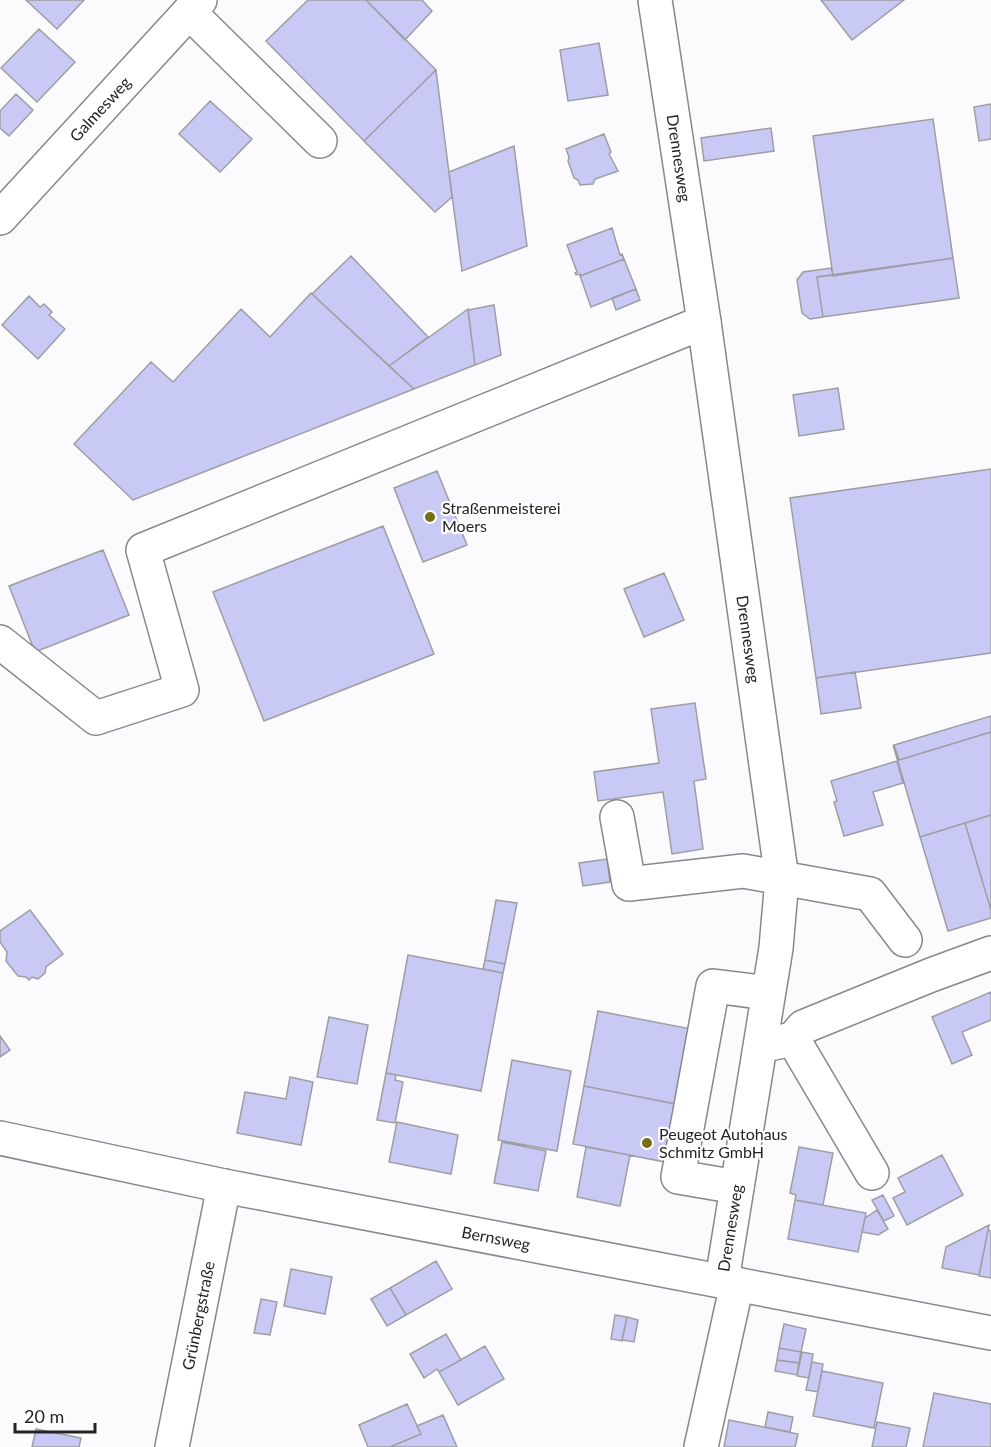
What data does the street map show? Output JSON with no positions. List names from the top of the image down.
{
  "streets": {
    "street": [
      "Galmesweg",
      "Drennesweg",
      "Bernsweg",
      "Grünbergstraße"
    ]
  },
  "crossings": [
    ["Drennesweg", "Bernsweg"],
    ["Bernsweg", "Grünbergstraße"]
  ],
  "places": ["Straßenmeisterei Moers", "Peugeot Autohaus Schmitz GmbH"],
  "scale_bar": "20 m"
}
